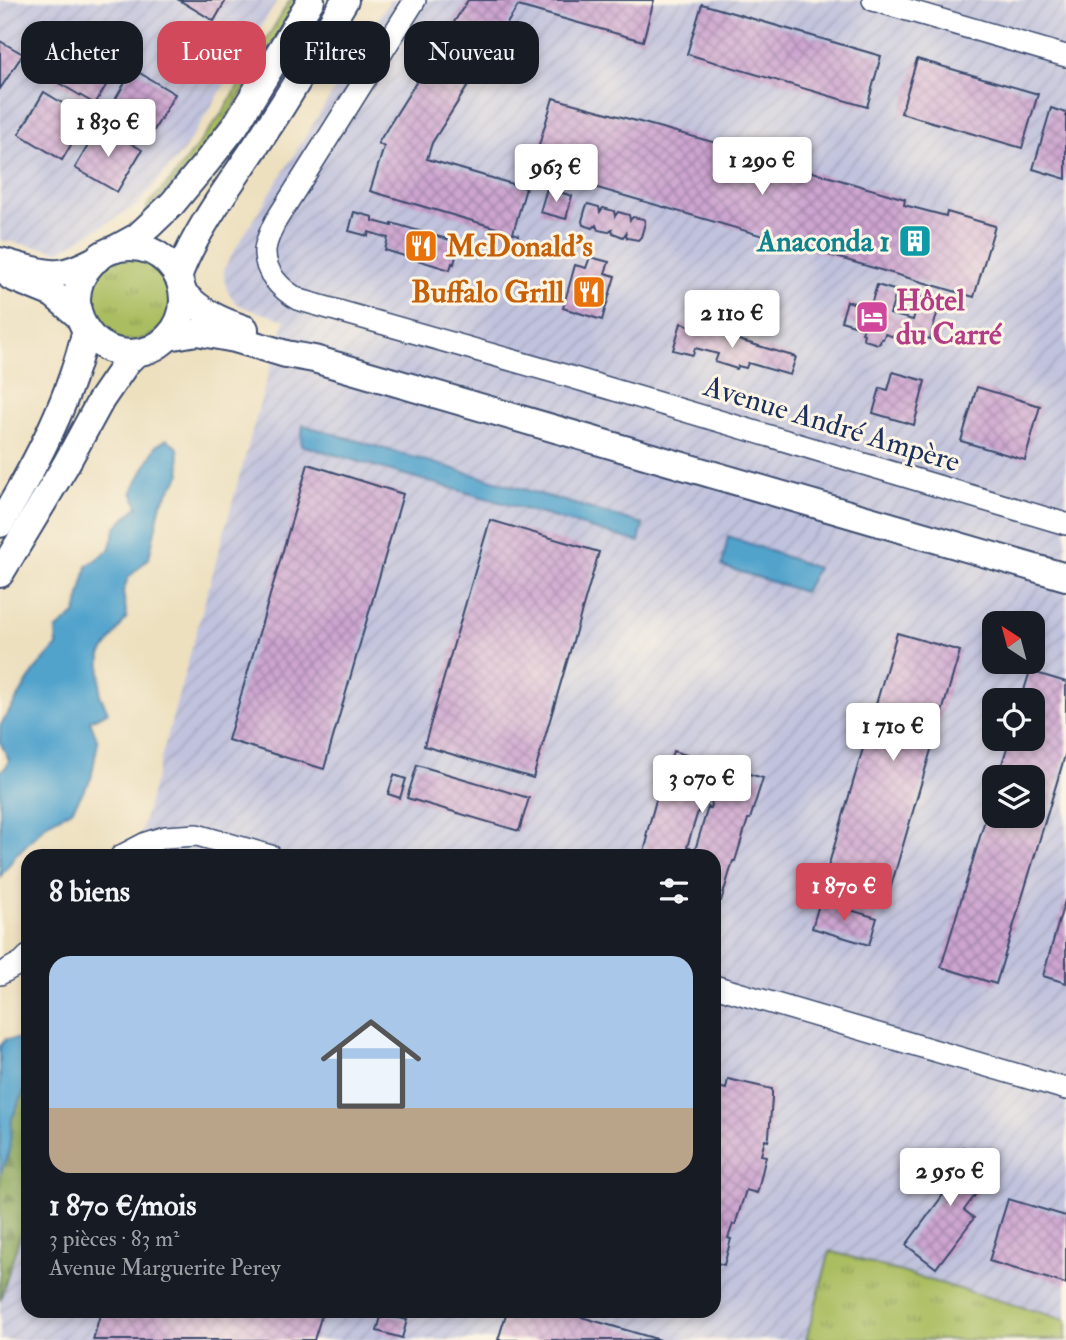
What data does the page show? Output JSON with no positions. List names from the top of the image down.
{
  "streets": {
    "street": ["Avenue André Ampère"]
  },
  "places": {
    "building": ["Anaconda 1"],
    "restaurant": ["McDonald's", "Buffalo Grill"],
    "hotel": ["Hôtel du Carré"]
  },
  "north": "top left",
  "page": {
    "chip": [
      "Acheter",
      "Louer",
      "Filtres",
      "Nouveau"
    ],
    "price": [
      "1 830 €",
      "1 290 €",
      "963 €",
      "2 110 €",
      "1 710 €",
      "3 070 €",
      "1 870 €",
      "2 950 €"
    ],
    "heading": "8 biens",
    "list": [
      {
        "name": "1 870 €/mois",
        "note": "3 pièces · 83 m² · Avenue Marguerite Perey"
      }
    ]
  }
}
